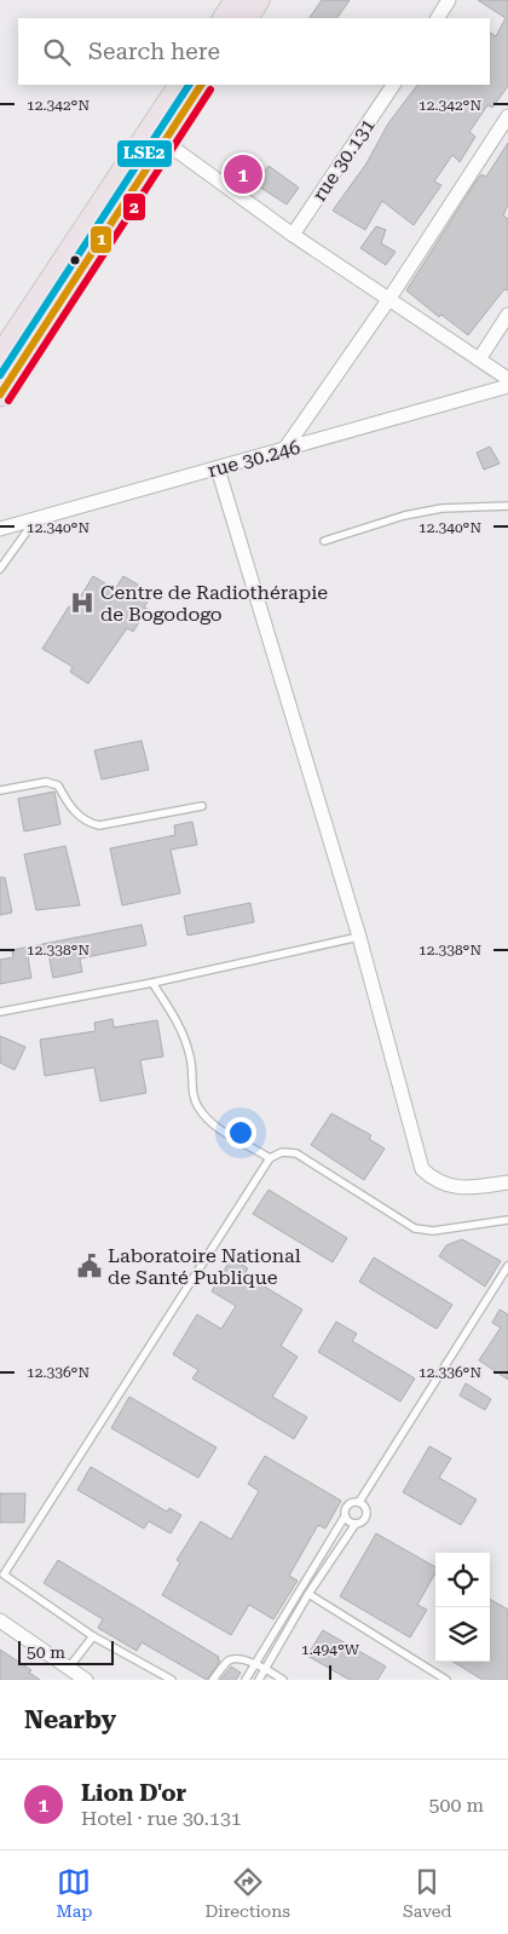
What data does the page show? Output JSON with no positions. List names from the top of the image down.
{
  "streets": {
    "street": ["rue 30.131", "rue 30.246"]
  },
  "places": {
    "hospital": ["Centre de Radiothérapie de Bogodogo"],
    "public building": ["Laboratoire National de Santé Publique"]
  },
  "lines": ["transit line 1", "transit line LSE2", "transit line 2"],
  "scale_bar": "50 m",
  "page": {
    "search": "Search here",
    "pins": "1",
    "scale": "50 m",
    "heading": "Nearby",
    "list": [
      {
        "mark": "1",
        "name": "Lion D'or",
        "note": "Hotel · rue 30.131",
        "value": "500 m"
      }
    ],
    "nav": ["Map", "Directions", "Saved"]
  },
  "coordinates": [
    "12.342°N",
    "12.340°N",
    "12.338°N",
    "12.336°N",
    "1.494°W"
  ]
}
